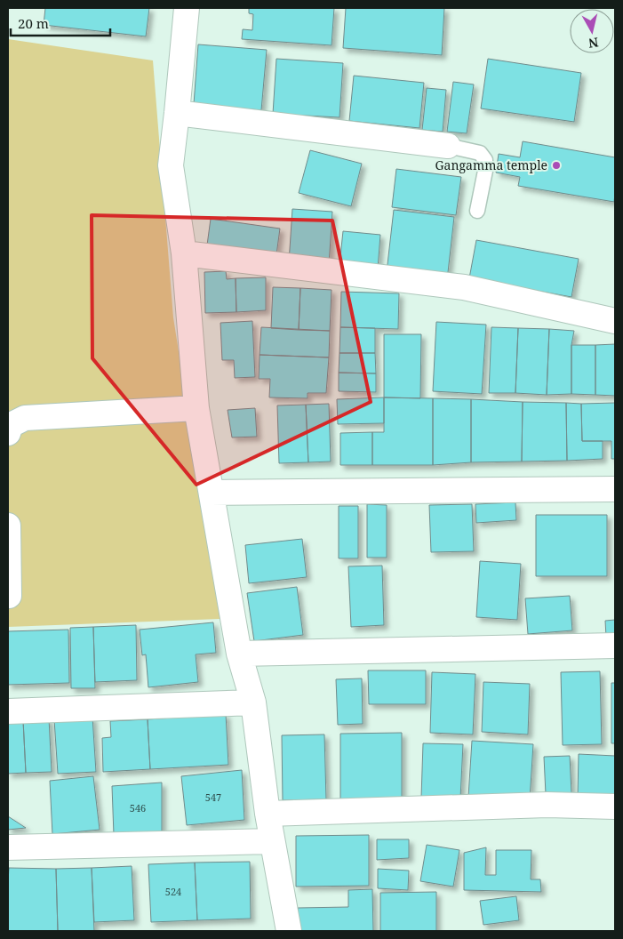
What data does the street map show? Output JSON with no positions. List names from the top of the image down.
{
  "places": ["Gangamma temple"],
  "house_numbers": ["547", "546", "524"],
  "scale_bar": "20 m",
  "north": "bottom"
}
